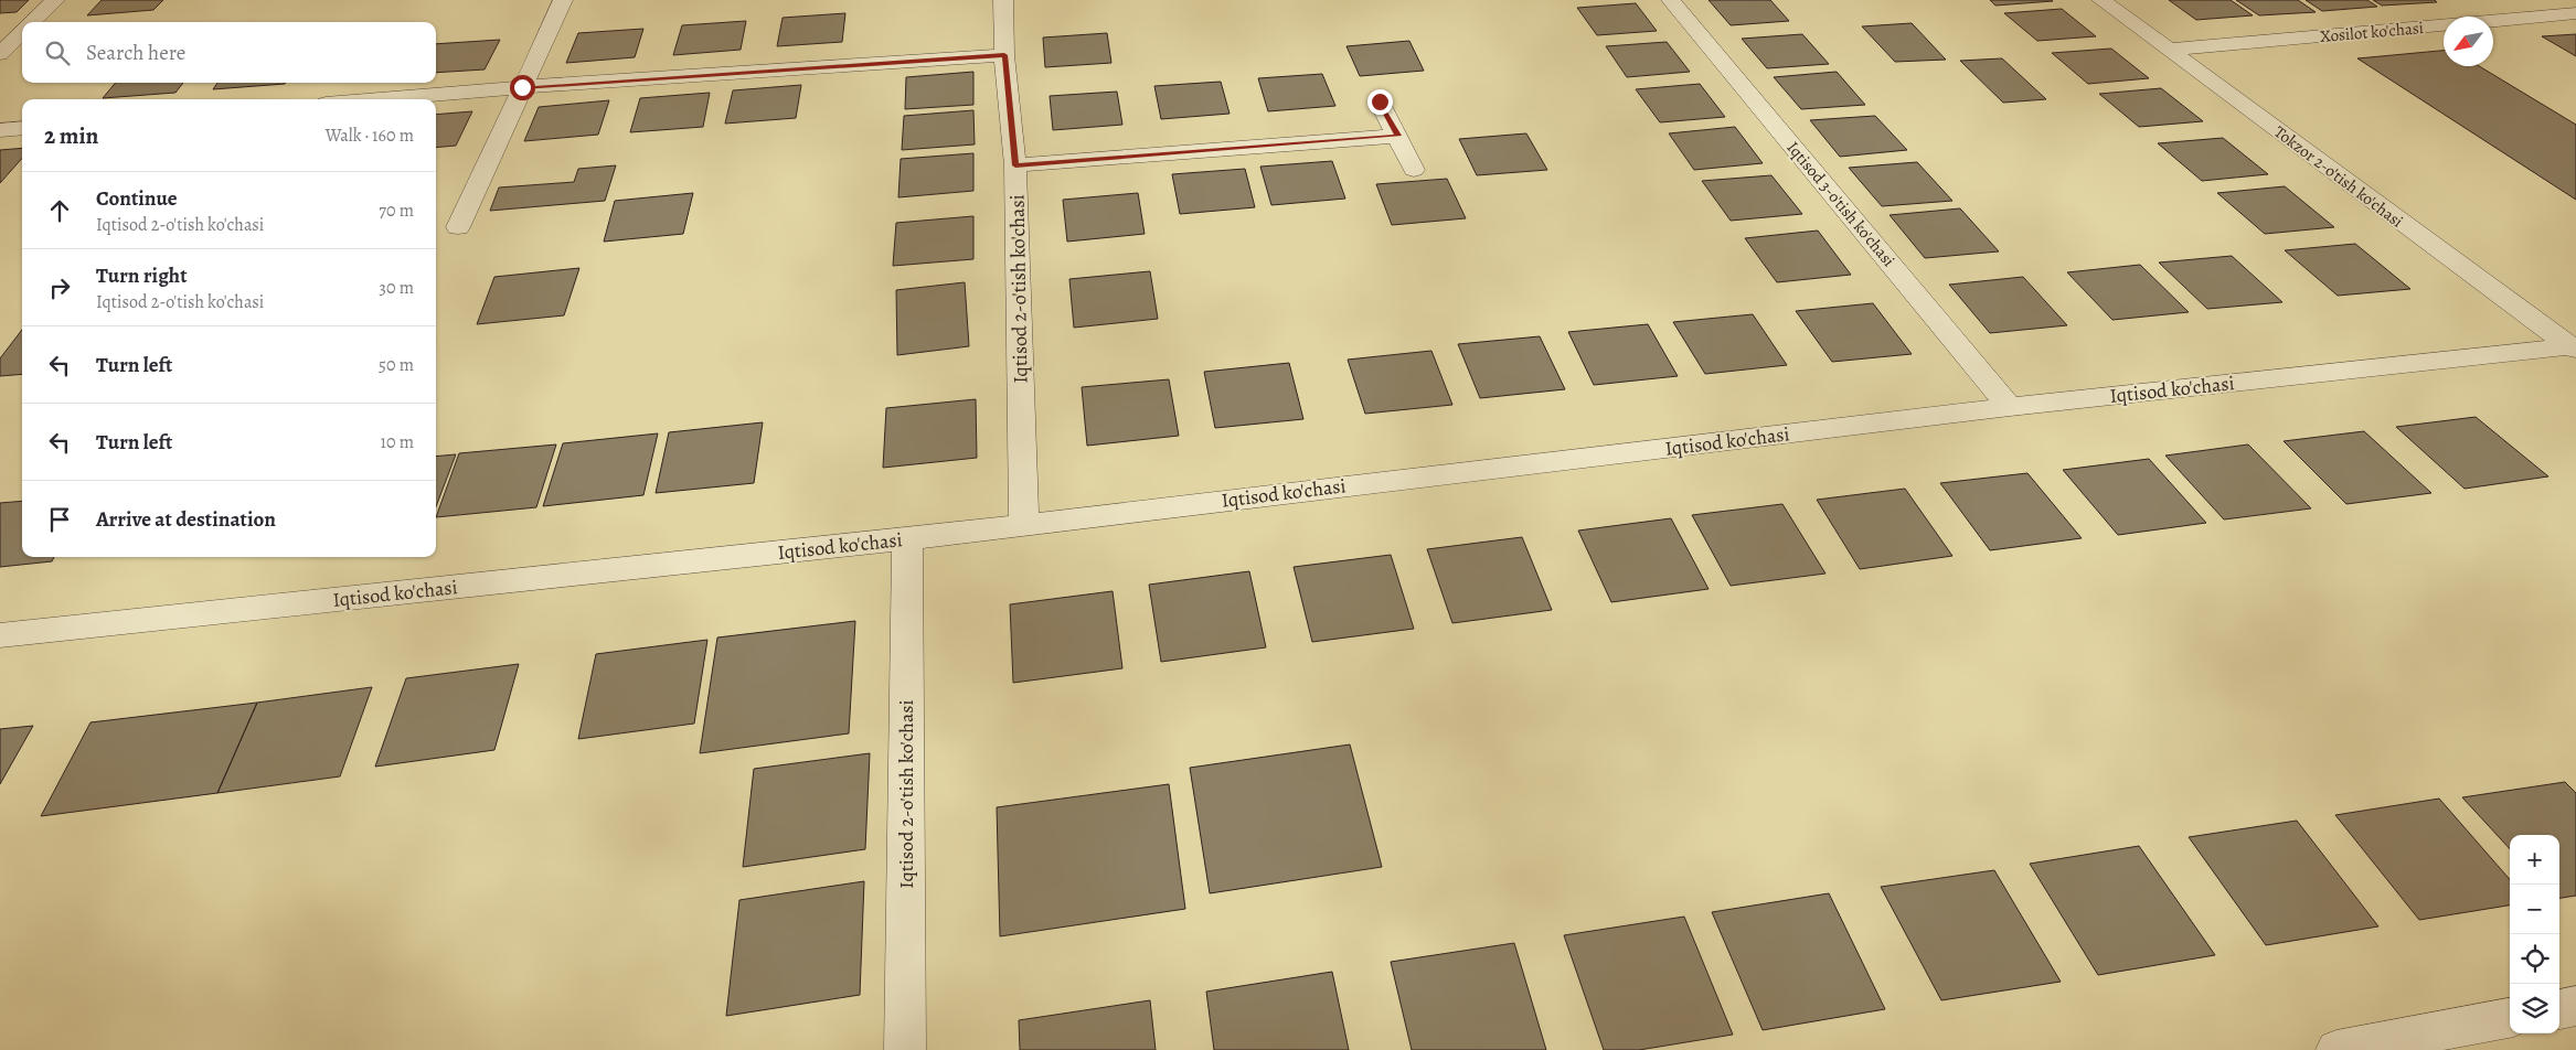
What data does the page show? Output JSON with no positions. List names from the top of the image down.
{
  "streets": {
    "street": [
      "Xosilot ko'chasi",
      "Tokzor 2-o'tish ko'chasi",
      "Iqtisod 3-o'tish ko'chasi",
      "Iqtisod 2-o'tish ko'chasi",
      "Iqtisod ko'chasi"
    ]
  },
  "crossings": [
    ["Xosilot ko'chasi", "Tokzor 2-o'tish ko'chasi"],
    ["Tokzor 2-o'tish ko'chasi", "Iqtisod ko'chasi"],
    ["Iqtisod 3-o'tish ko'chasi", "Iqtisod ko'chasi"],
    ["Iqtisod 2-o'tish ko'chasi", "Iqtisod ko'chasi"]
  ],
  "north": "bottom left",
  "page": {
    "search": "Search here",
    "heading": ["2 min", "Walk · 160 m"],
    "list": [
      ["Continue", "Iqtisod 2-o'tish ko'chasi", "70 m"],
      ["Turn right", "Iqtisod 2-o'tish ko'chasi", "30 m"],
      ["Turn left", "50 m"],
      ["Turn left", "10 m"],
      "Arrive at destination"
    ],
    "map_buttons": ["+", "−"]
  }
}
